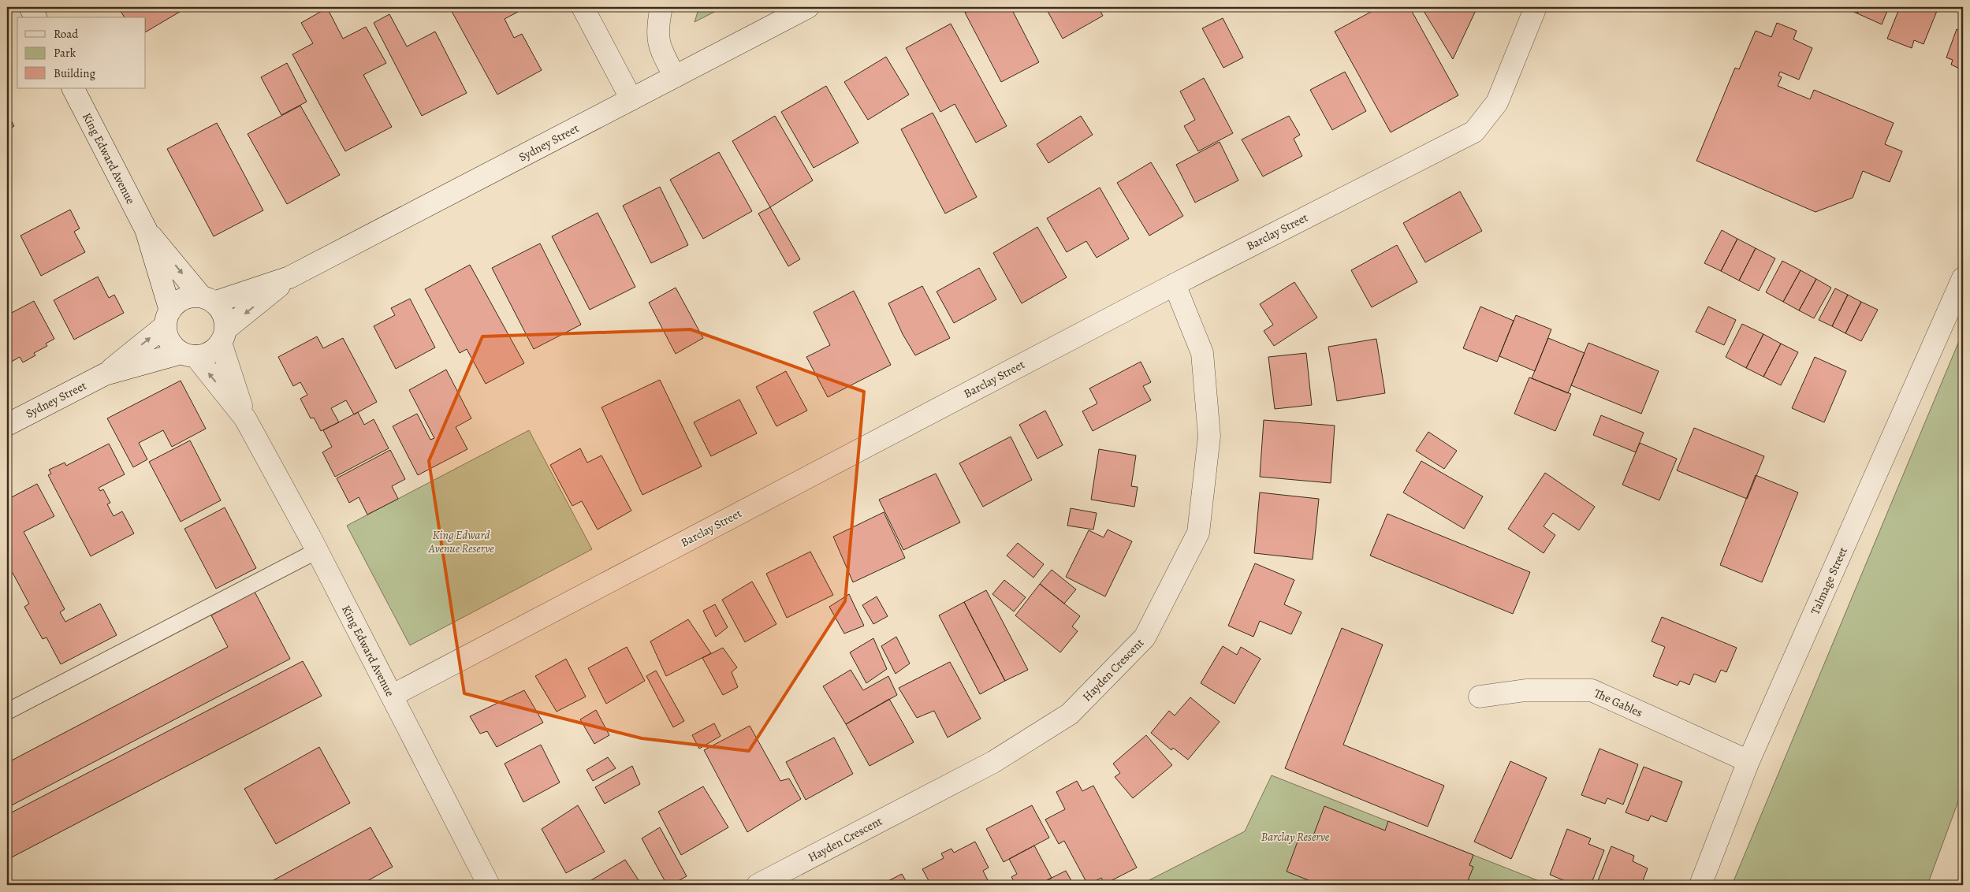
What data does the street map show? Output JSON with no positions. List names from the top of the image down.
{
  "streets": {
    "street": [
      "Sydney Street",
      "King Edward Avenue",
      "Barclay Street",
      "Talmage Street",
      "Hayden Crescent",
      "The Gables"
    ]
  },
  "crossings": [
    ["Sydney Street", "King Edward Avenue"],
    ["King Edward Avenue", "Barclay Street"],
    ["Barclay Street", "Hayden Crescent"],
    ["Talmage Street", "The Gables"]
  ],
  "parks": ["King Edward Avenue Reserve", "Barclay Reserve"],
  "legend": ["Road", "Park", "Building"]
}
